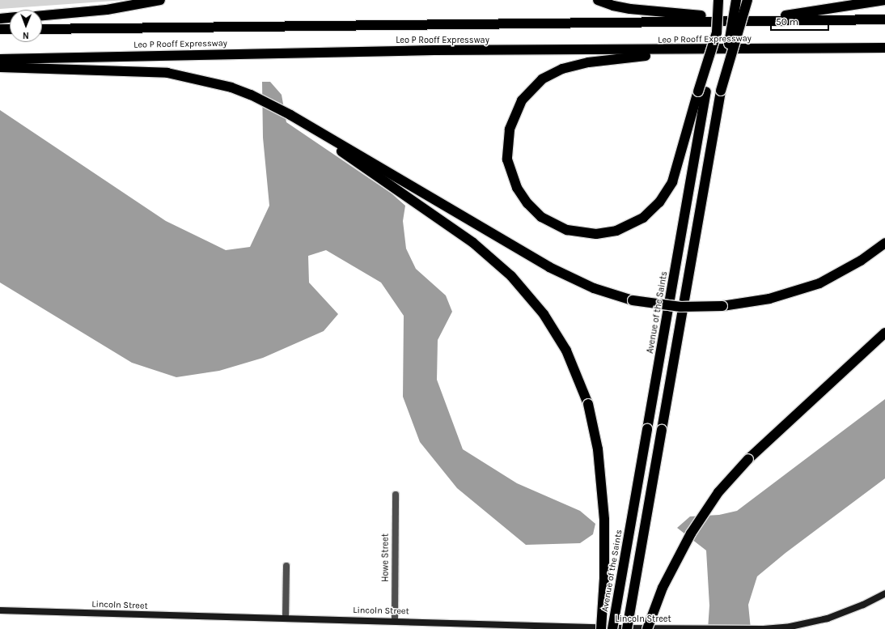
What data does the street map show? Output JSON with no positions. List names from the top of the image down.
{
  "streets": {
    "highway": ["Leo P Rooff Expressway", "Avenue of the Saints"],
    "main road": ["Lincoln Street"],
    "street": ["Howe Street"]
  },
  "crossings": [
    ["Howe Street", "Lincoln Street"]
  ],
  "scale_bar": "50 m",
  "north": "bottom"
}
